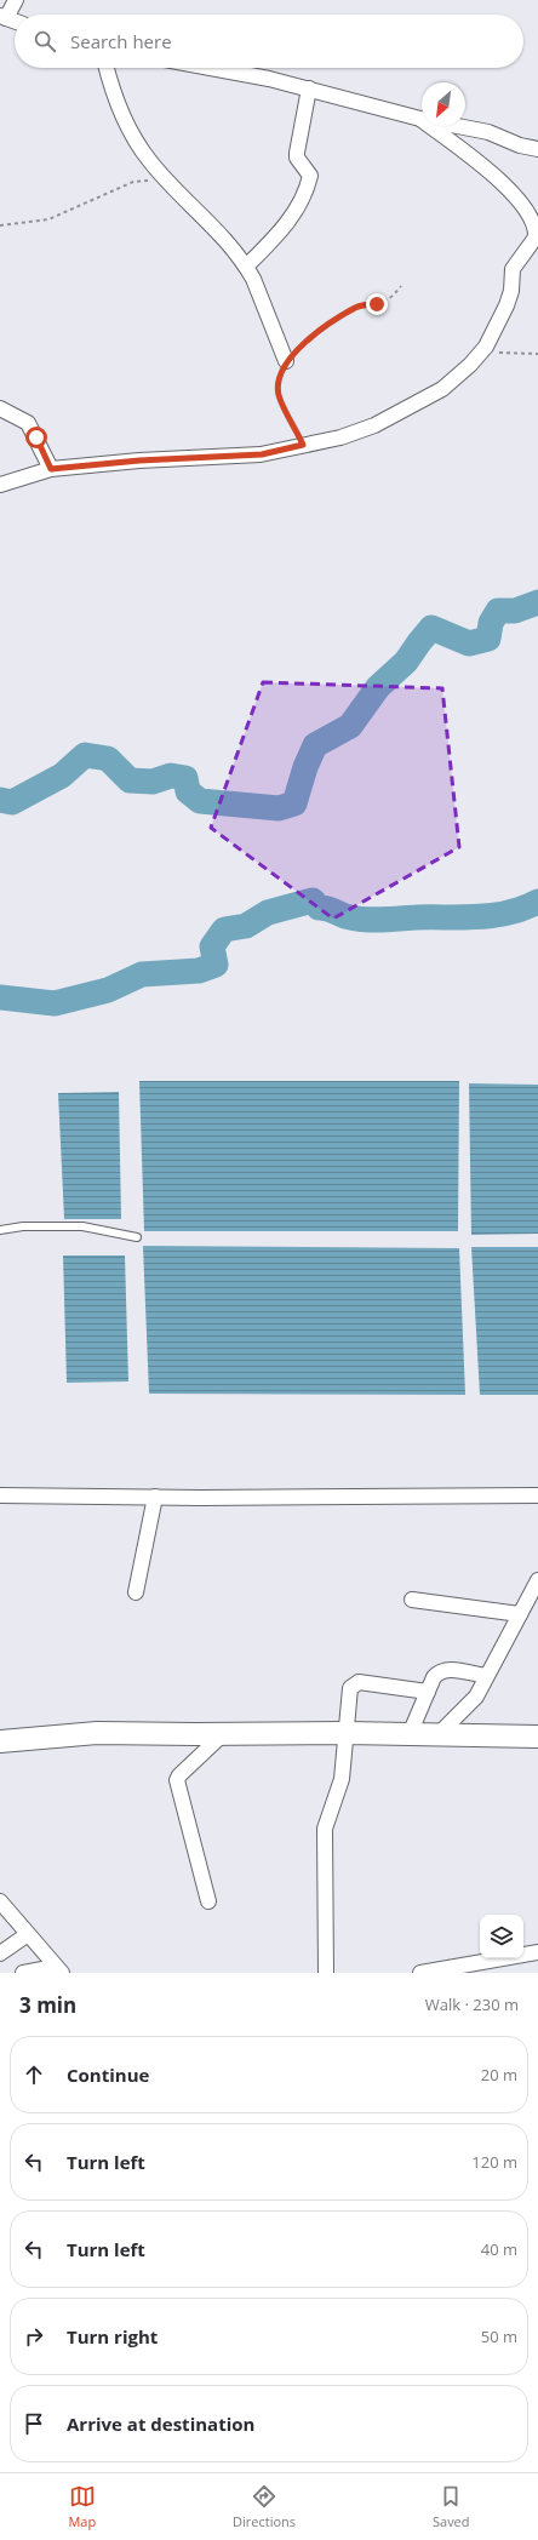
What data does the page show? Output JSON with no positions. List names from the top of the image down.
{
  "north": "bottom left",
  "page": {
    "search": "Search here",
    "heading": ["3 min", "Walk · 230 m"],
    "list": [
      ["Continue", "20 m"],
      ["Turn left", "120 m"],
      ["Turn left", "40 m"],
      ["Turn right", "50 m"],
      "Arrive at destination"
    ],
    "nav": ["Map", "Directions", "Saved"]
  }
}
